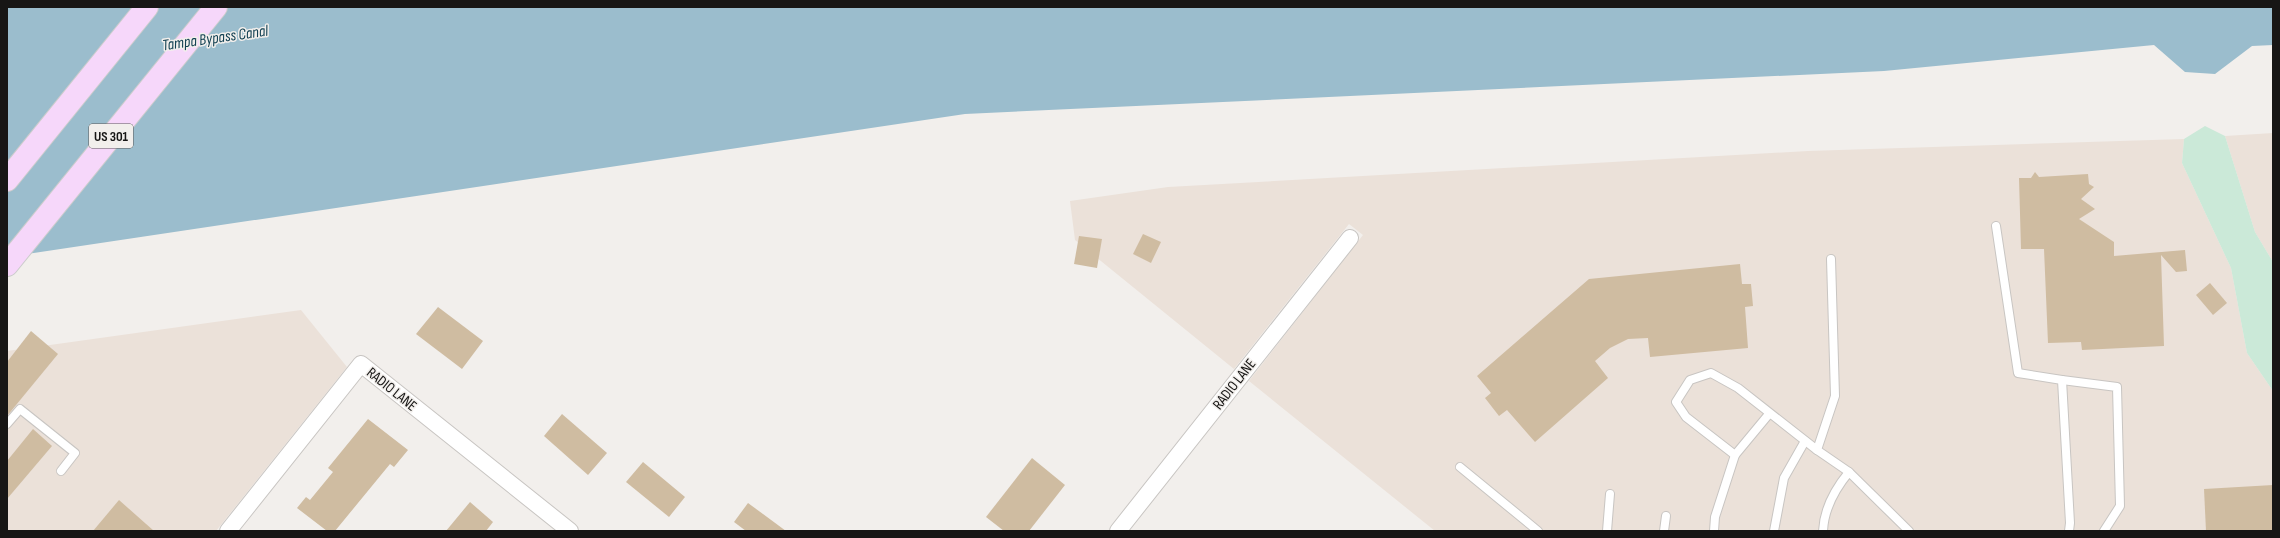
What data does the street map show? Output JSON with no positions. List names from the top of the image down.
{
  "streets": {
    "main road": ["US 301"],
    "street": ["RADIO LANE"]
  },
  "water": ["Tampa Bypass Canal"]
}
